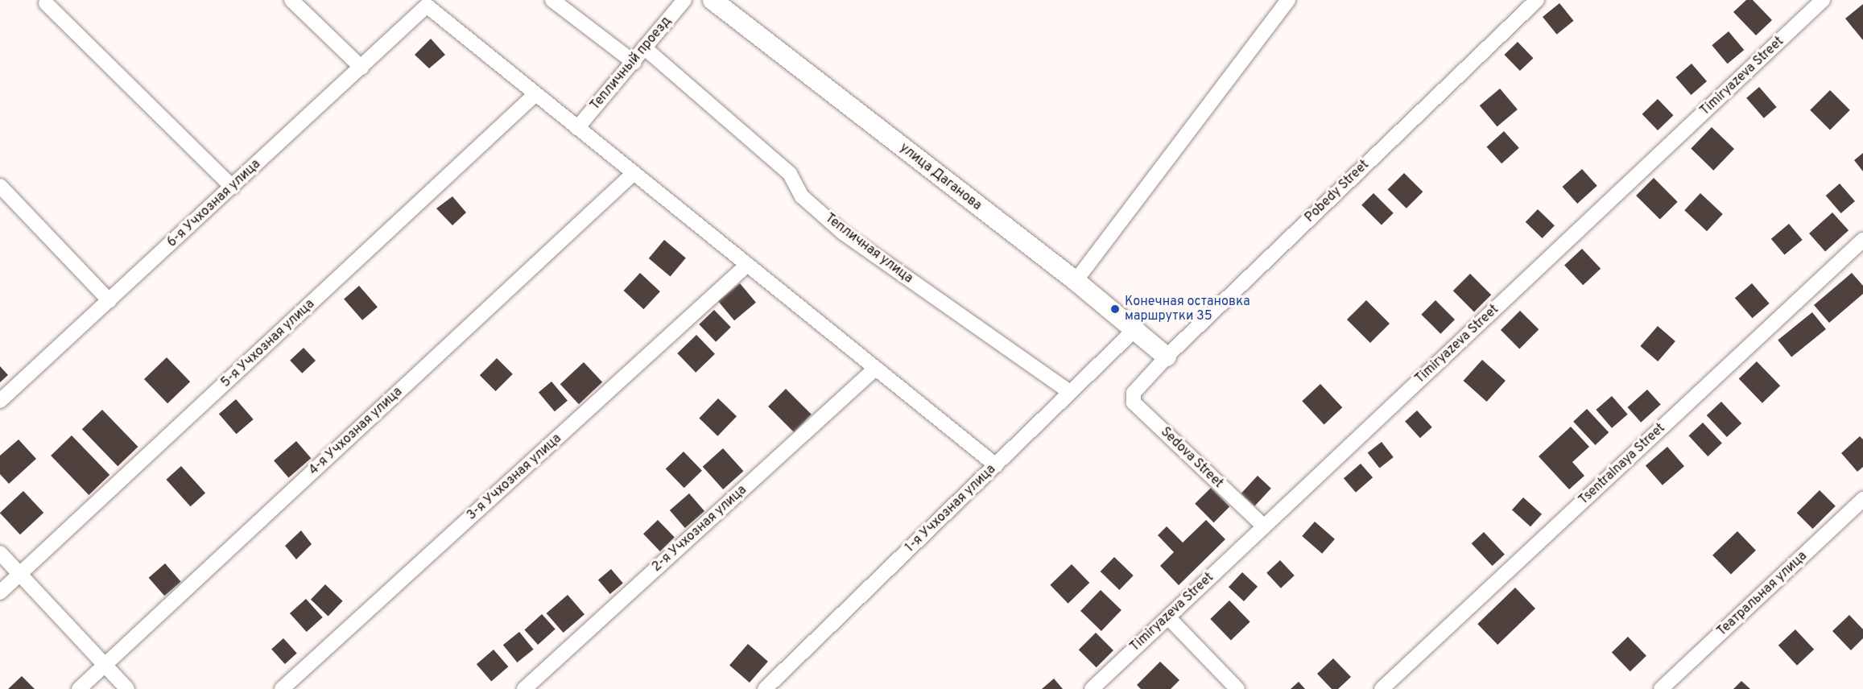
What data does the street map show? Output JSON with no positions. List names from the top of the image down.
{
  "streets": {
    "main road": ["улица Даганова"],
    "street": [
      "Тепличный проезд",
      "Timiryazeva Street",
      "Pobedy Street",
      "6-я Учхозная улица",
      "Тепличная улица",
      "5-я Учхозная улица",
      "4-я Учхозная улица",
      "Sedova Street",
      "Tsentralnaya Street",
      "3-я Учхозная улица",
      "1-я Учхозная улица",
      "2-я Учхозная улица",
      "Театральная улица"
    ]
  },
  "crossings": [
    ["Тепличный проезд", "Тепличная улица"],
    ["Timiryazeva Street", "Sedova Street"],
    ["улица Даганова", "Pobedy Street"],
    ["улица Даганова", "1-я Учхозная улица"],
    ["Pobedy Street", "Sedova Street"],
    ["6-я Учхозная улица", "5-я Учхозная улица"],
    ["Тепличная улица", "1-я Учхозная улица"]
  ],
  "places": ["Конечная остановка маршрутки 35"]
}
